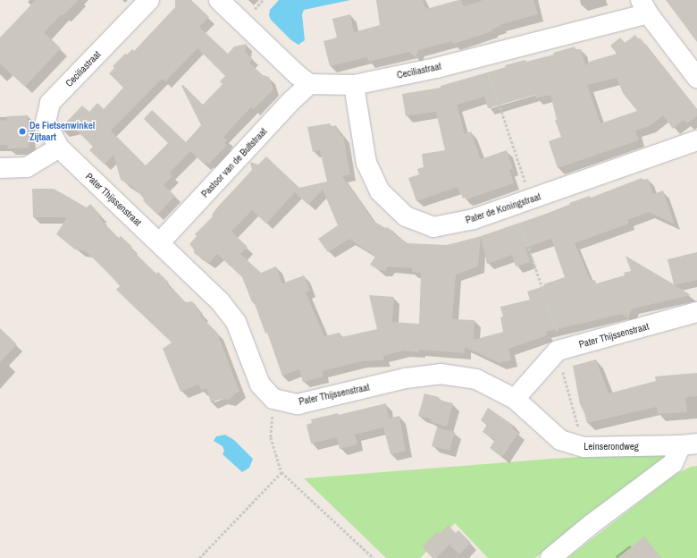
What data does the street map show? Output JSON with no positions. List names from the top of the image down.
{
  "streets": {
    "street": [
      "Ceciliastraat",
      "Pastoor van de Bultstraat",
      "Pater Thijssenstraat",
      "Pater de Koningstraat",
      "Leinserondweg"
    ]
  },
  "crossings": [
    ["Ceciliastraat", "Pastoor van de Bultstraat"],
    ["Ceciliastraat", "Pater Thijssenstraat"],
    ["Ceciliastraat", "Pater de Koningstraat"],
    ["Pastoor van de Bultstraat", "Pater Thijssenstraat"],
    ["Pater Thijssenstraat", "Leinserondweg"]
  ],
  "places": ["De Fietsenwinkel Zijtaart"]
}
